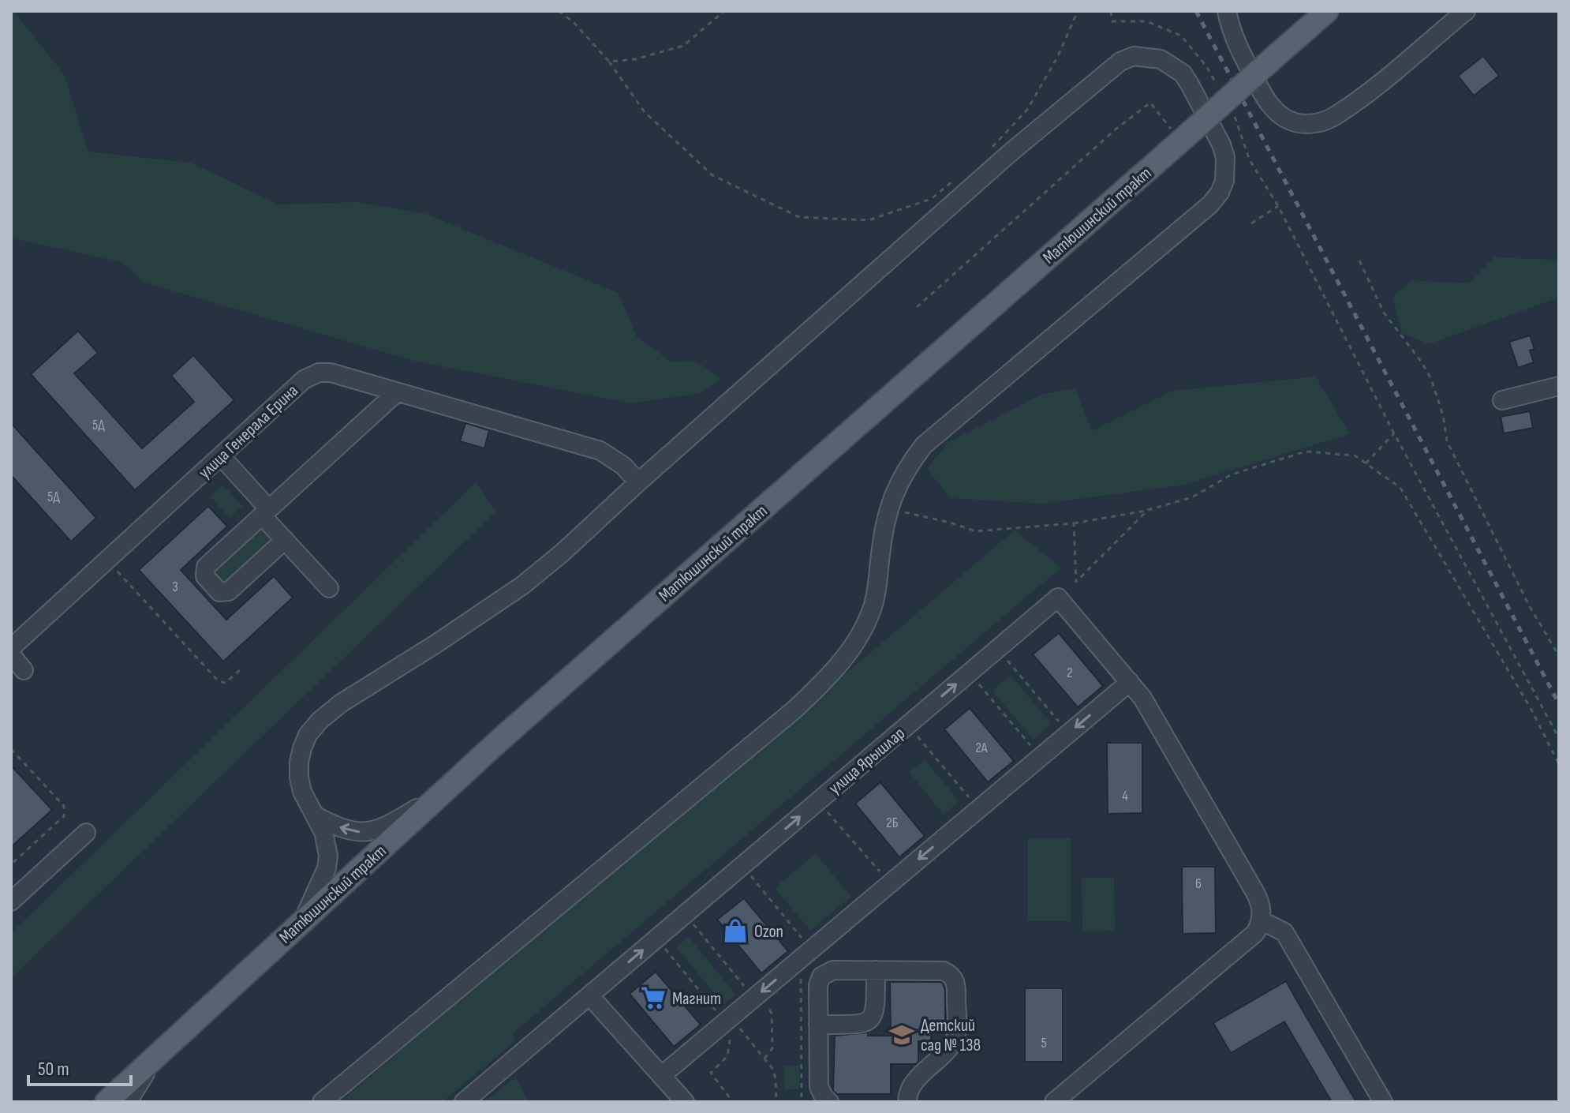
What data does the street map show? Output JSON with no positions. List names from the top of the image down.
{
  "streets": {
    "main road": ["Матюшинский тракт"],
    "street": ["улица Генерала Ерина", "улица Ярышлар"]
  },
  "places": {
    "shop": ["Ozon"],
    "supermarket": ["Магнит"],
    "school or university": ["Детский сад № 138"]
  },
  "house_numbers": [
    "5Д",
    "5Д",
    "3",
    "2",
    "2А",
    "4",
    "2Б",
    "6",
    "5"
  ],
  "scale_bar": "50 m"
}
